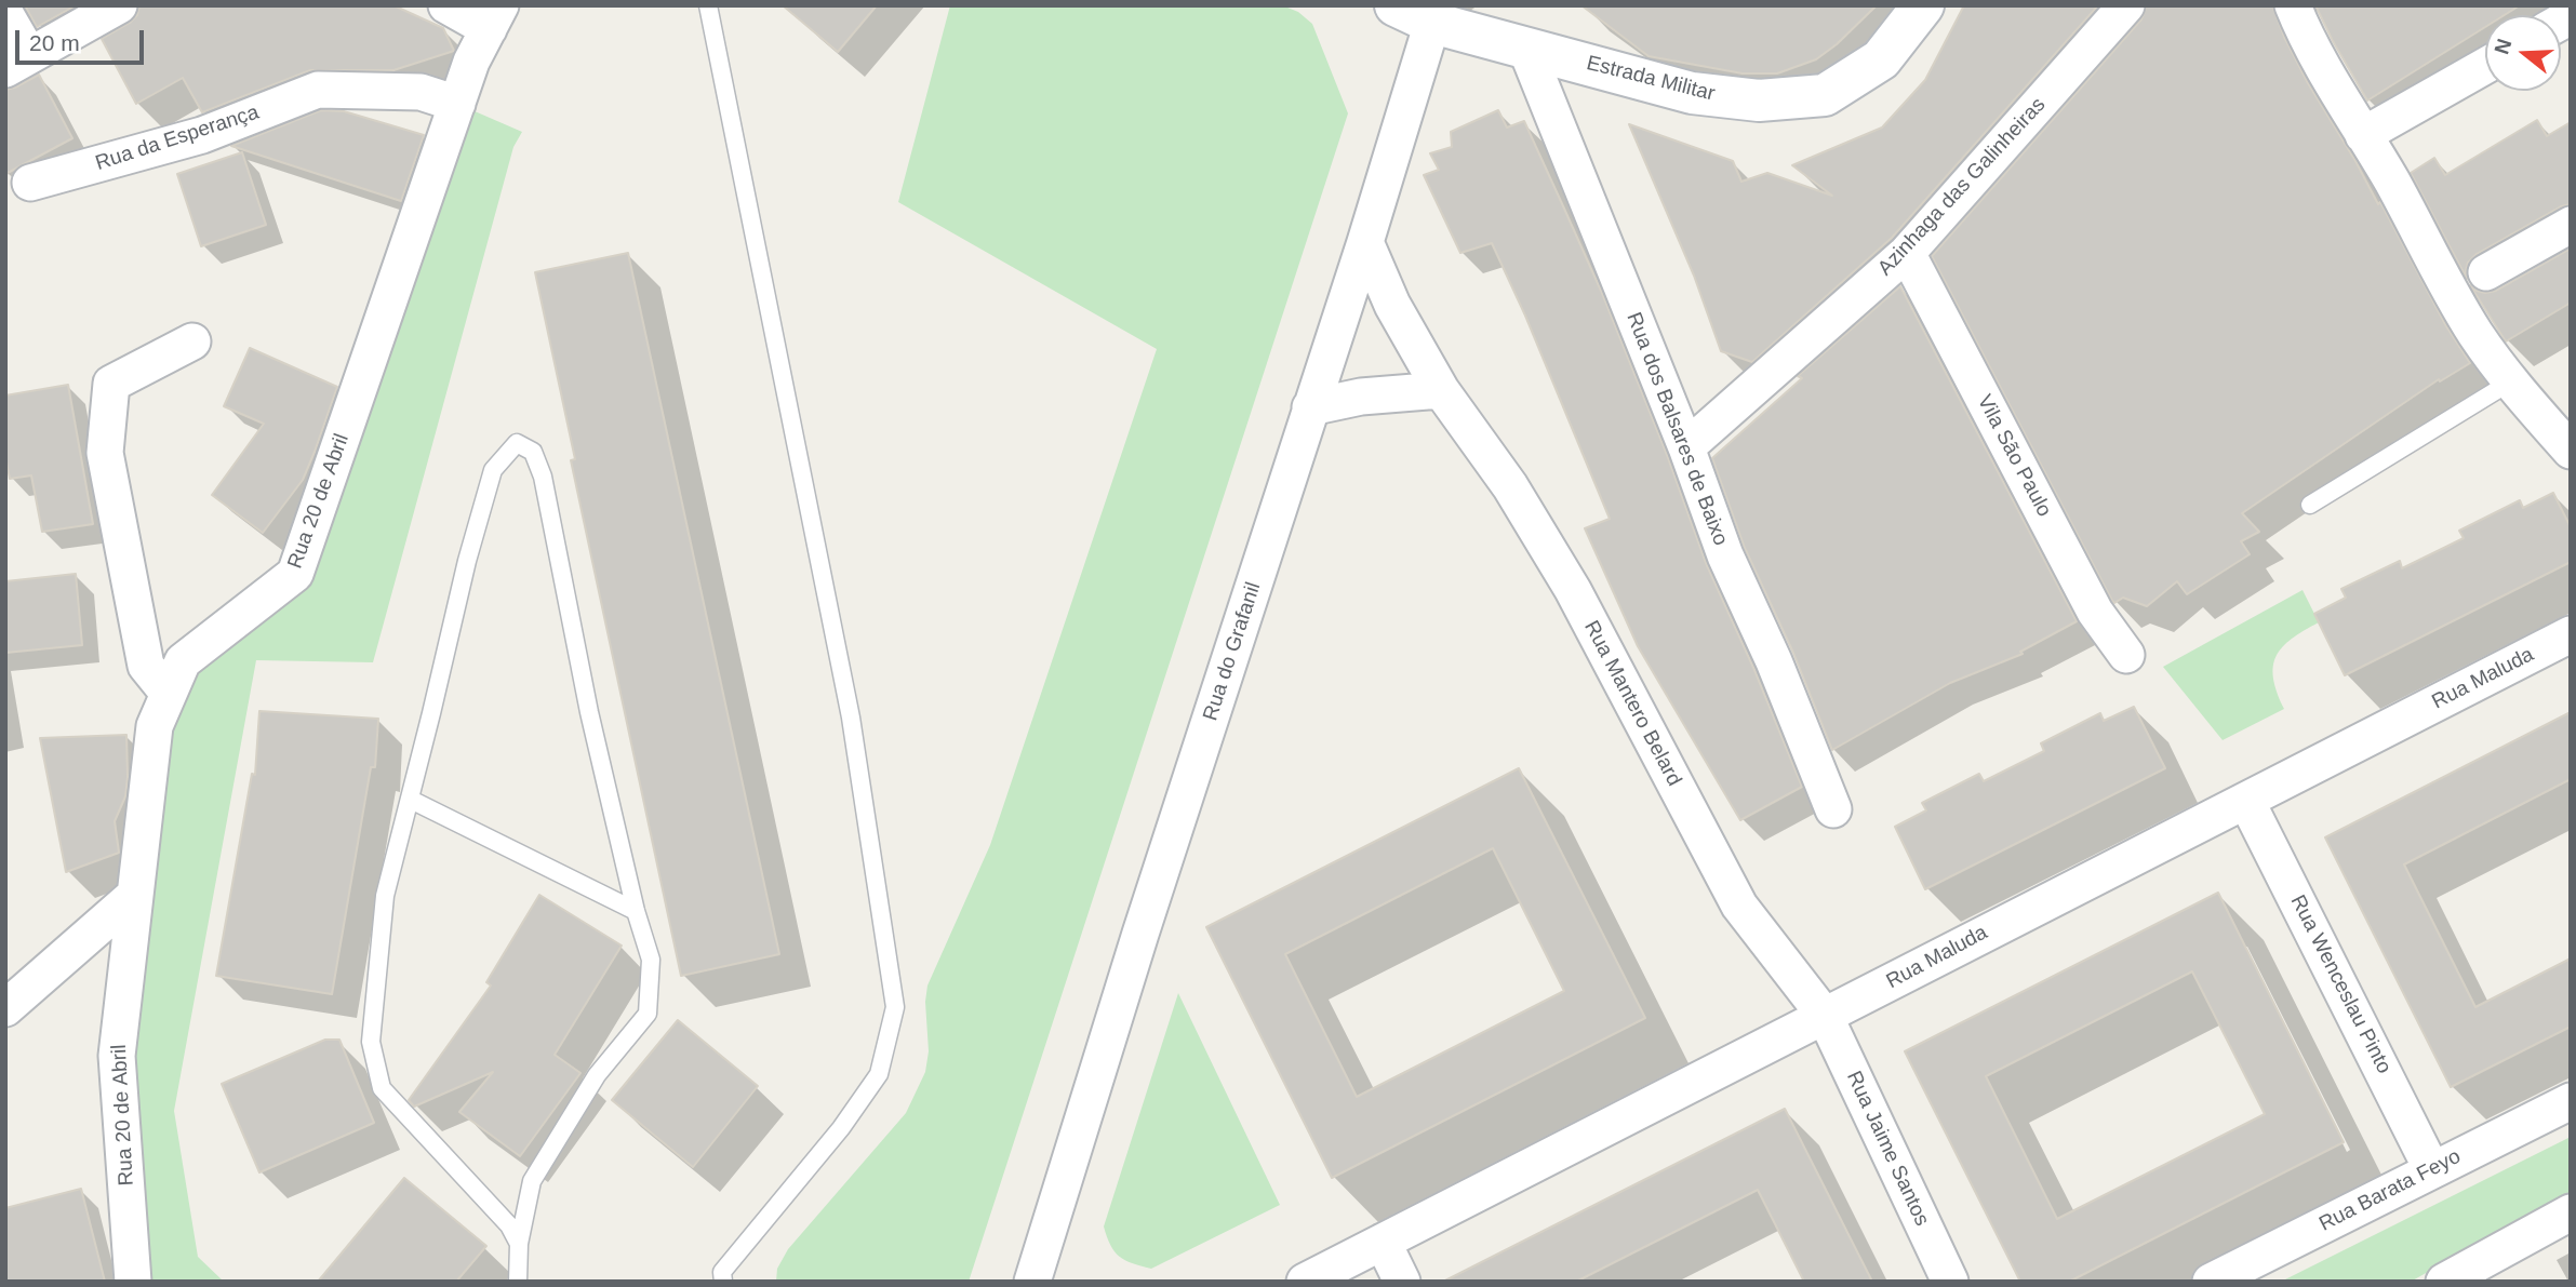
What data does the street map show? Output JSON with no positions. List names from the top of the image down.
{
  "streets": {
    "street": [
      "Estrada Militar",
      "Rua da Esperança",
      "Azinhaga das Galinheiras",
      "Rua dos Balsares de Baixo",
      "Vila São Paulo",
      "Rua 20 de Abril",
      "Rua do Grafanil",
      "Rua Maluda",
      "Rua Mantero Belard",
      "Rua Wenceslau Pinto",
      "Rua Jaime Santos",
      "Rua Barata Feyo"
    ]
  },
  "crossings": [
    ["Estrada Militar", "Rua dos Balsares de Baixo"],
    ["Estrada Militar", "Rua do Grafanil"],
    ["Rua da Esperança", "Rua 20 de Abril"],
    ["Azinhaga das Galinheiras", "Rua dos Balsares de Baixo"],
    ["Azinhaga das Galinheiras", "Vila São Paulo"],
    ["Rua do Grafanil", "Rua Mantero Belard"],
    ["Rua Maluda", "Rua Mantero Belard"],
    ["Rua Maluda", "Rua Wenceslau Pinto"],
    ["Rua Maluda", "Rua Jaime Santos"],
    ["Rua Mantero Belard", "Rua Jaime Santos"],
    ["Rua Wenceslau Pinto", "Rua Barata Feyo"]
  ],
  "scale_bar": "20 m",
  "north": "left"
}
